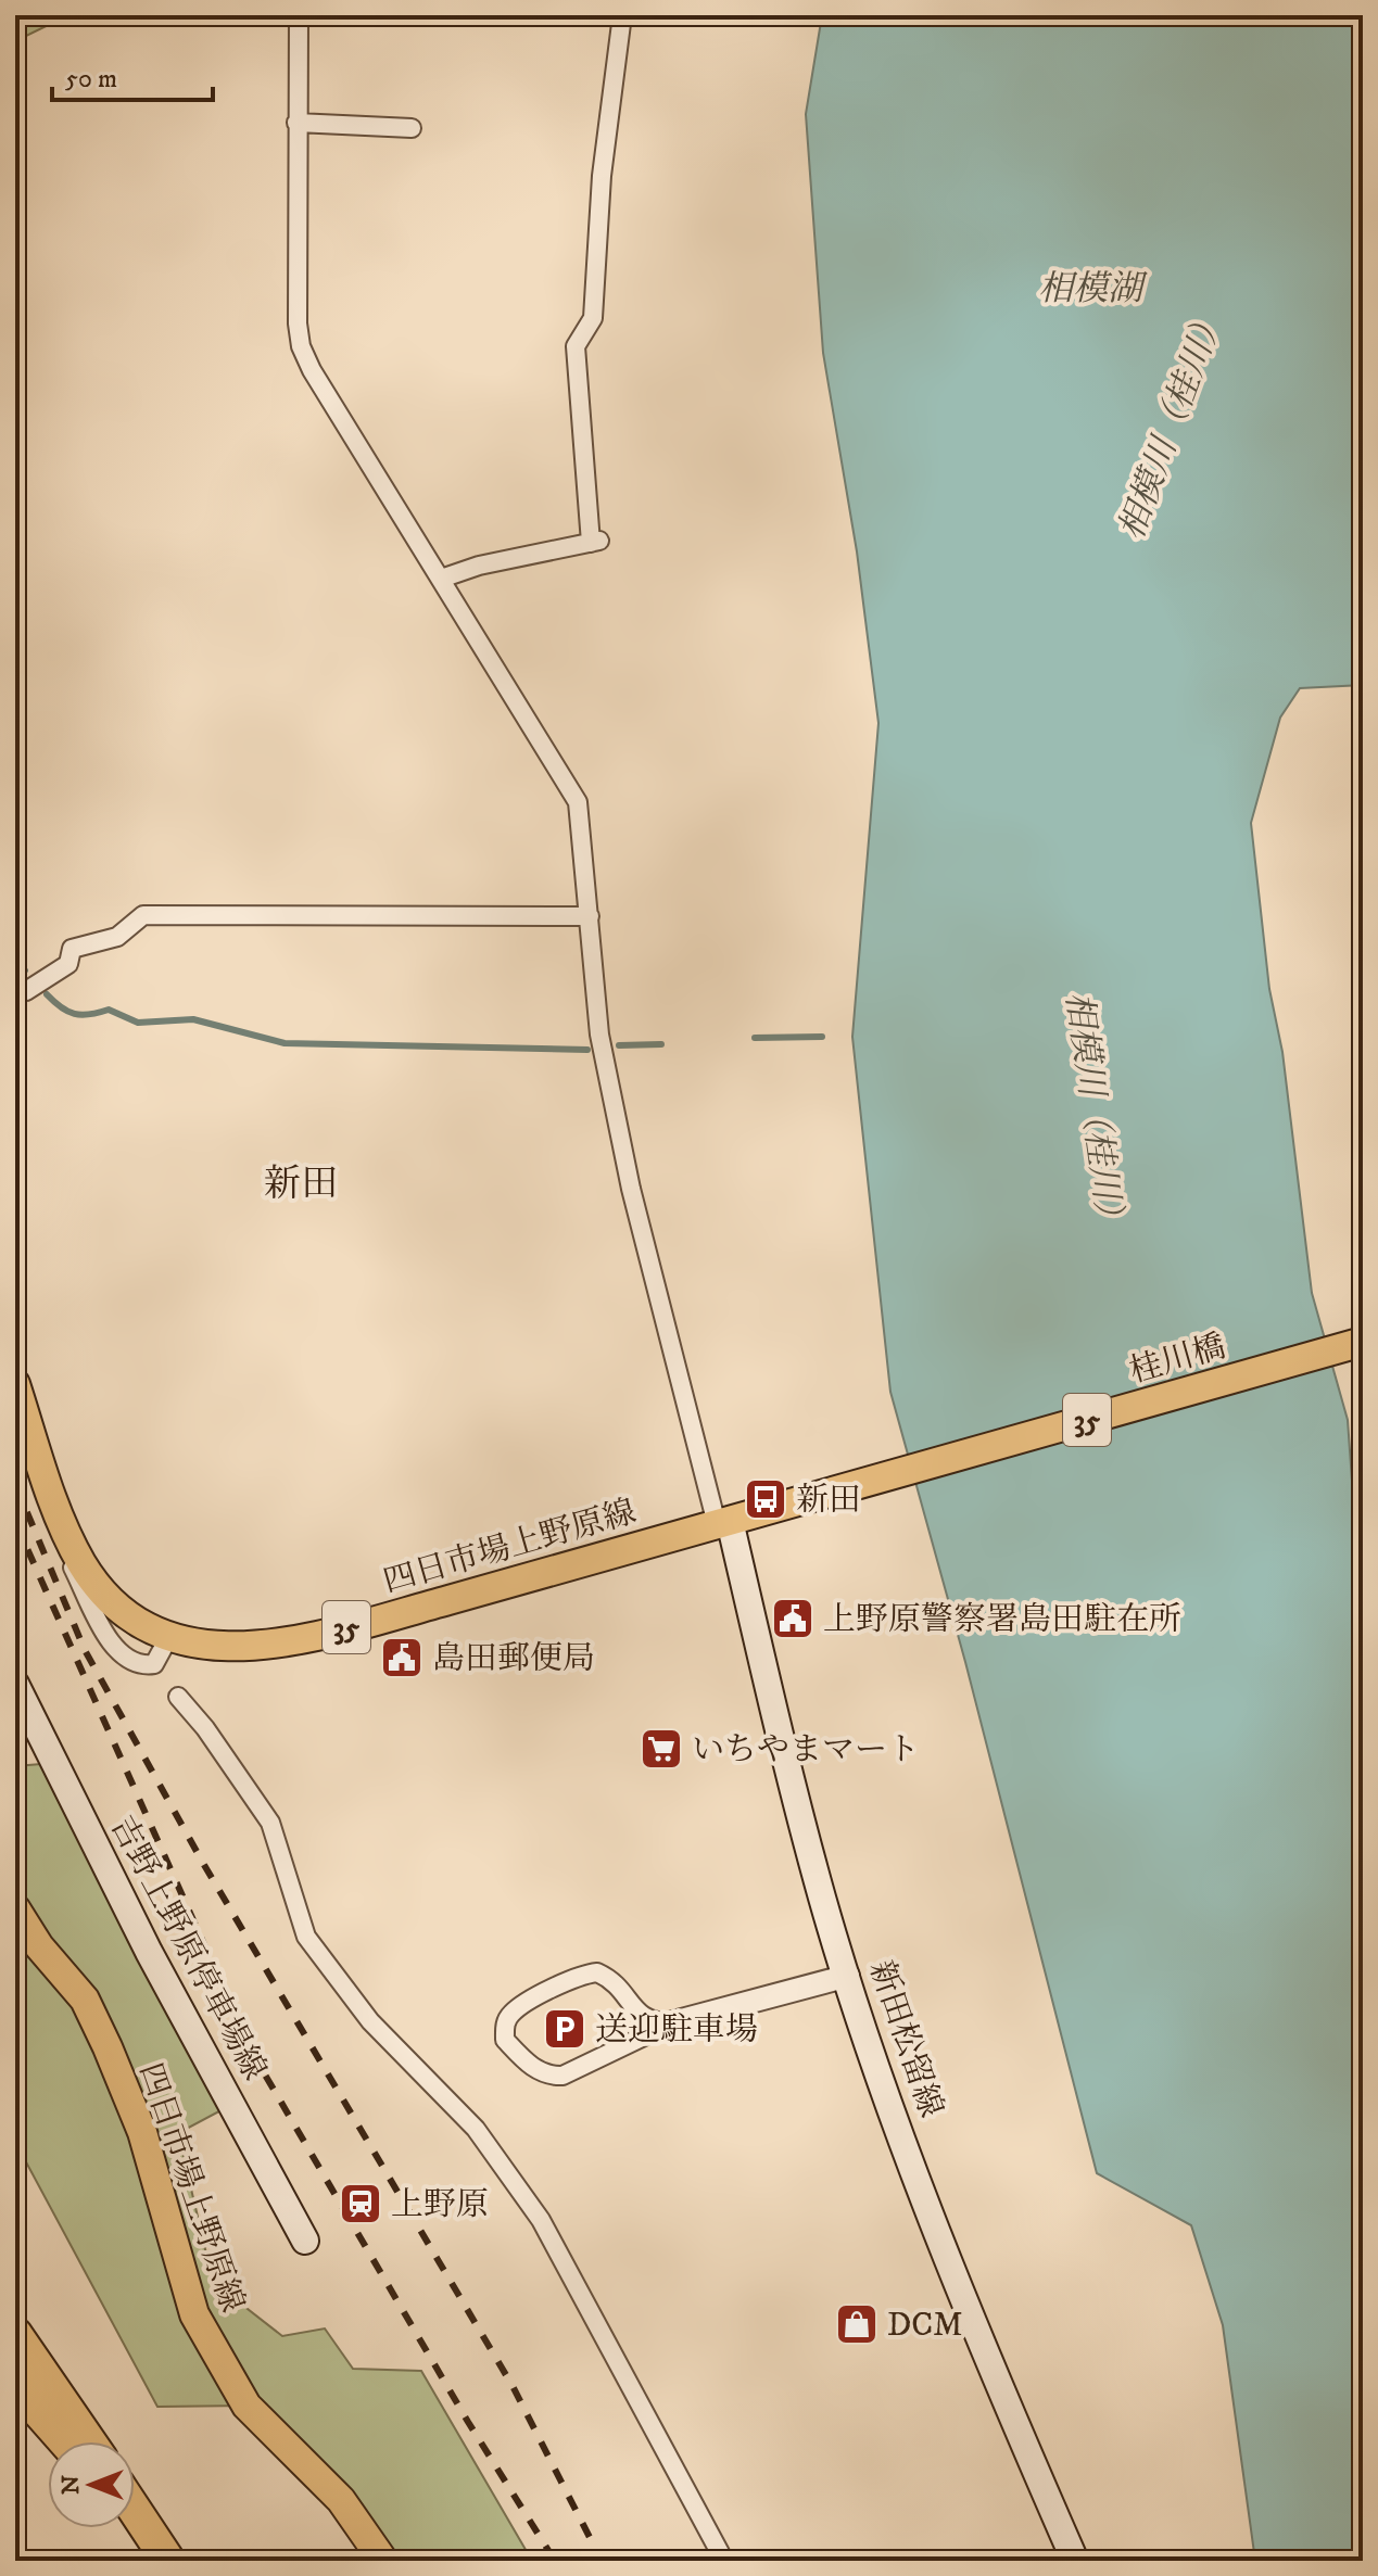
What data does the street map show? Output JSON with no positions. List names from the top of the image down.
{
  "streets": {
    "main road": [
      "桂川橋",
      "35",
      "四日市場上野原線",
      "吉野上野原停車場線",
      "新田松留線"
    ]
  },
  "crossings": [
    ["桂川橋", "四日市場上野原線"],
    ["四日市場上野原線", "新田松留線"]
  ],
  "districts": ["新田"],
  "water": ["相模湖", "相模川（桂川）"],
  "places": {
    "bus stop": ["新田"],
    "public building": ["上野原警察署島田駐在所", "島田郵便局"],
    "supermarket": ["いちやまマート"],
    "parking": ["送迎駐車場"],
    "station": ["上野原"],
    "shop": ["DCM"]
  },
  "scale_bar": "50 m",
  "north": "left"
}
